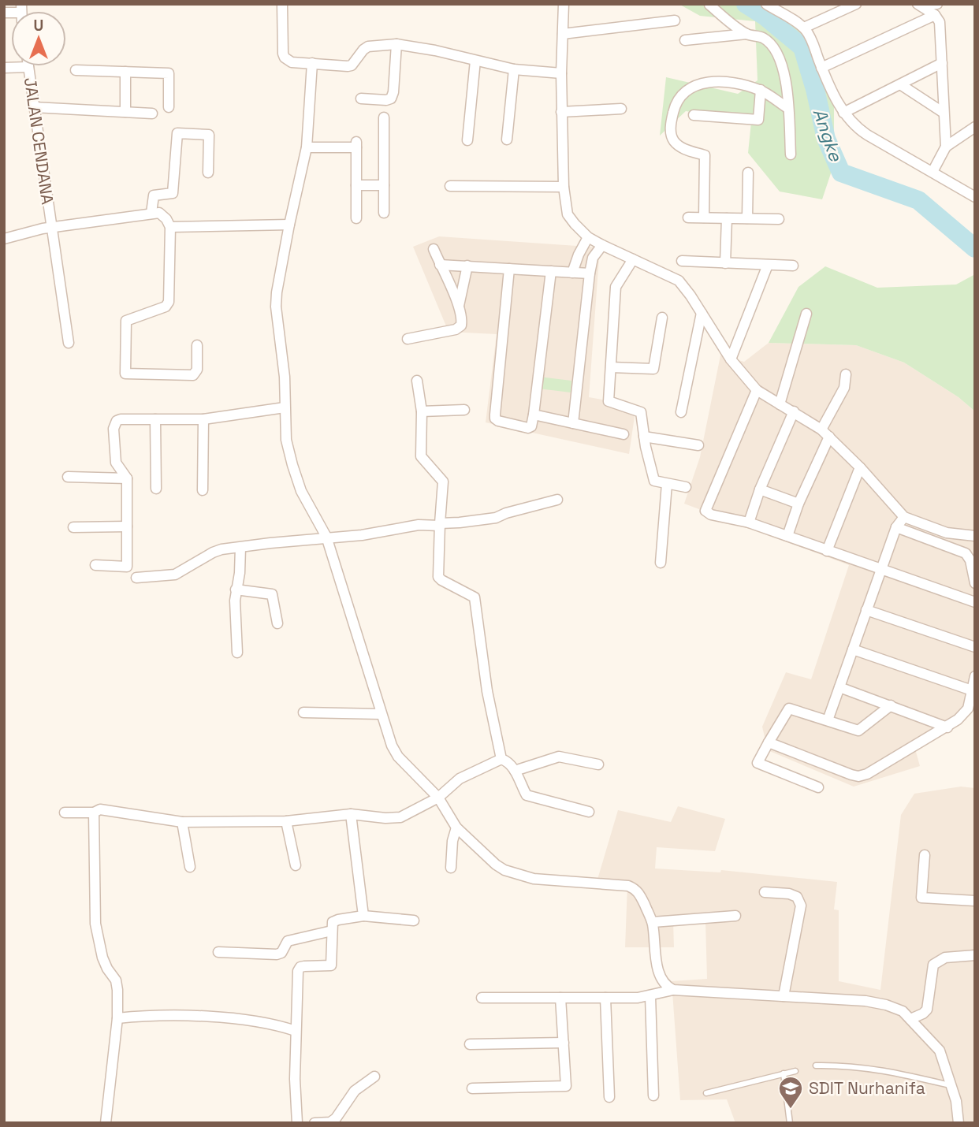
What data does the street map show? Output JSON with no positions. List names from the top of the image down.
{
  "streets": {
    "street": ["JALAN CENDANA"]
  },
  "water": ["Angke"],
  "places": {
    "school or university": ["SDIT Nurhanifa"]
  },
  "north": "top"
}
